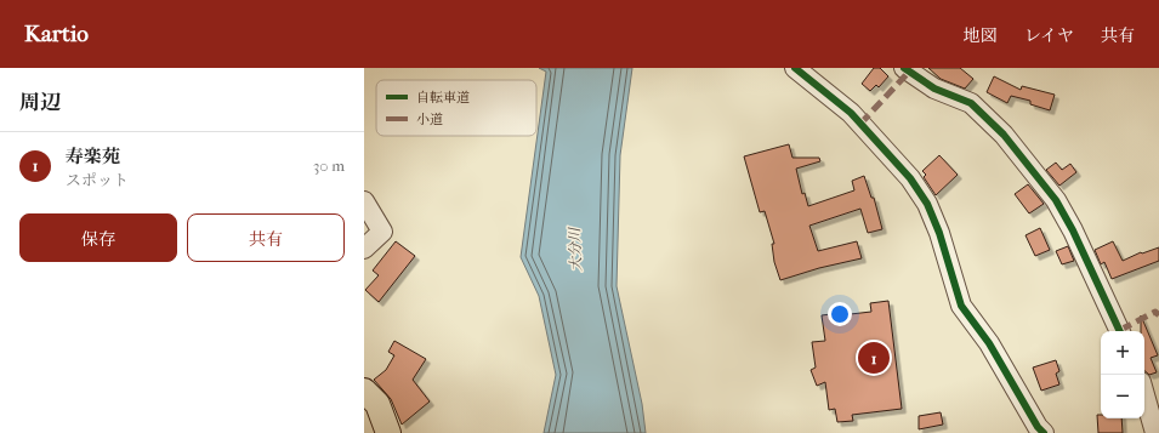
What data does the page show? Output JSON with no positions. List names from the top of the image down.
{
  "water": ["大分川"],
  "legend": ["自転車道", "小道"],
  "page": {
    "header": "Kartio",
    "nav": ["地図", "レイヤ", "共有"],
    "heading": "周辺",
    "list": [
      {
        "mark": "1",
        "name": "寿楽苑",
        "note": "スポット",
        "value": "30 m"
      }
    ],
    "buttons": ["保存", "共有"],
    "map_buttons": ["+", "−"],
    "pins": "1"
  }
}
